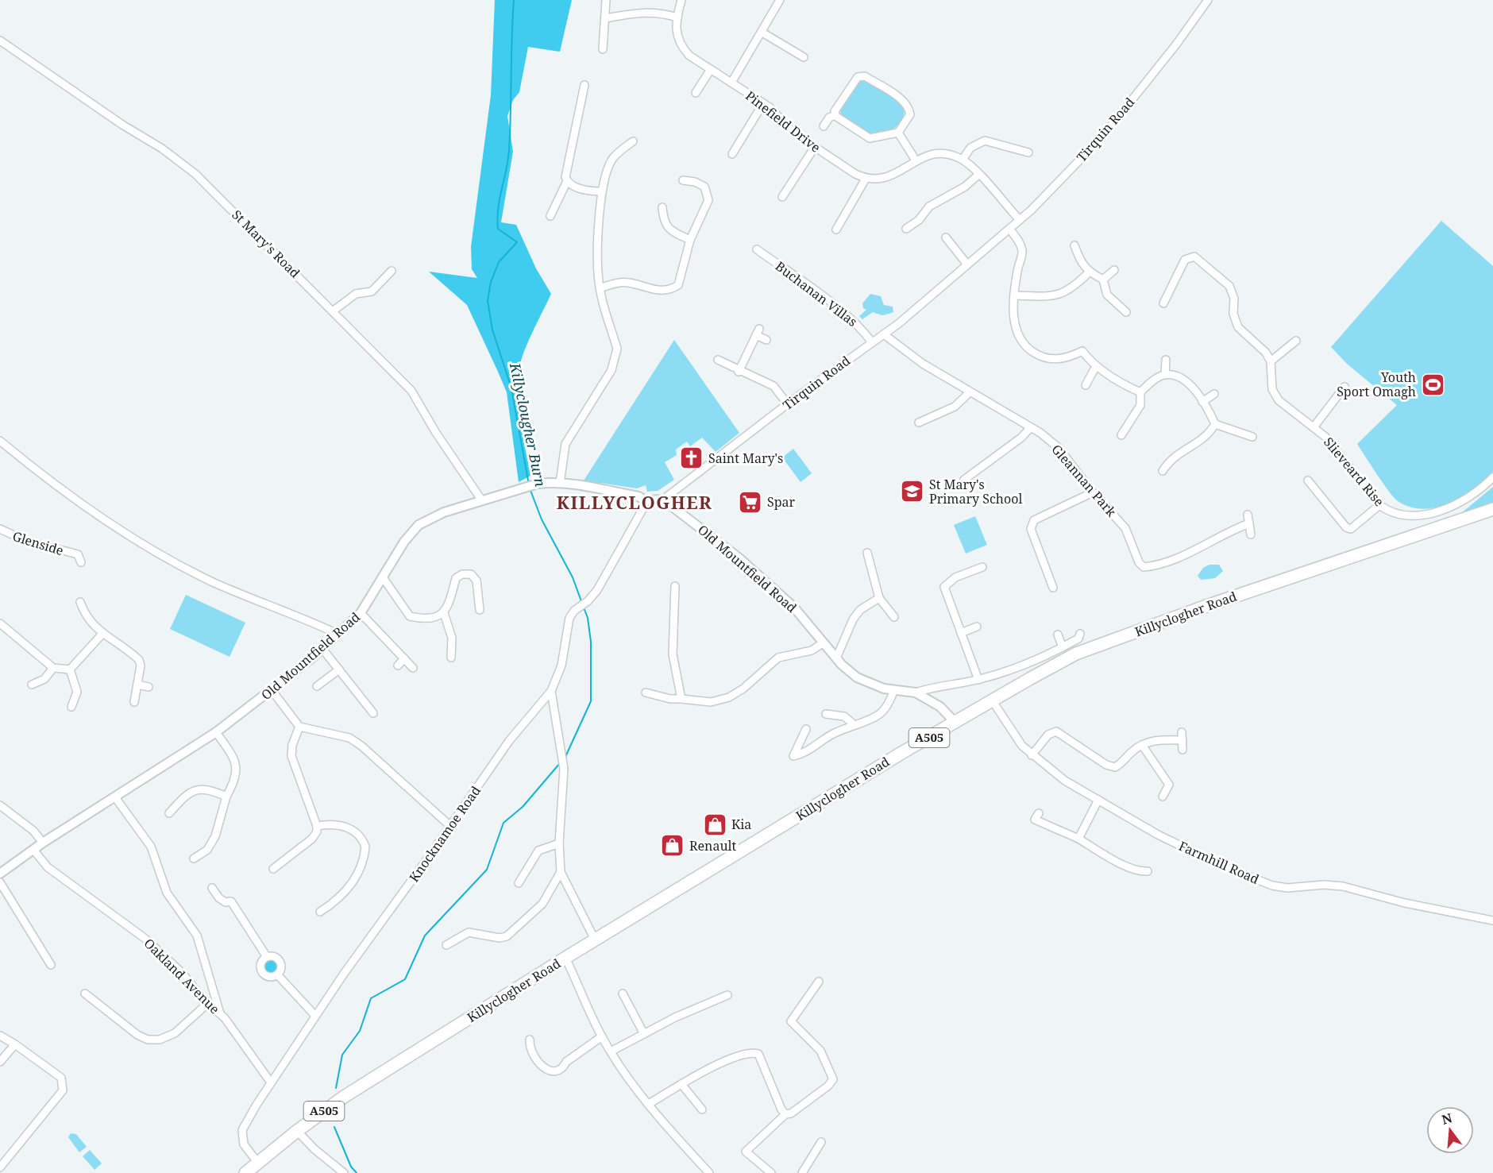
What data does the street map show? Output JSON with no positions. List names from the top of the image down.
{
  "streets": {
    "highway": ["Killyclogher Road", "A505"],
    "street": [
      "Pinefield Drive",
      "Tirquin Road",
      "St Mary's Road",
      "Buchanan Villas",
      "Slieveard Rise",
      "Gleannan Park",
      "Glenside",
      "Old Mountfield Road",
      "Knocknamoe Road",
      "Farmhill Road",
      "Oakland Avenue"
    ]
  },
  "crossings": [
    ["Tirquin Road", "Buchanan Villas"],
    ["Tirquin Road", "Gleannan Park"],
    ["Tirquin Road", "Old Mountfield Road"],
    ["St Mary's Road", "Old Mountfield Road"],
    ["Old Mountfield Road", "Knocknamoe Road"],
    ["Old Mountfield Road", "Oakland Avenue"],
    ["Killyclogher Road", "Knocknamoe Road"],
    ["Killyclogher Road", "Farmhill Road"],
    ["Knocknamoe Road", "Oakland Avenue"]
  ],
  "districts": ["KILLYCLOGHER"],
  "water": ["Killyclougher Burn"],
  "places": {
    "sports": ["Youth Sport Omagh"],
    "church": ["Saint Mary's"],
    "school or university": ["St Mary's Primary School"],
    "supermarket": ["Spar"],
    "shop": ["Kia", "Renault"]
  },
  "north": "top"
}
